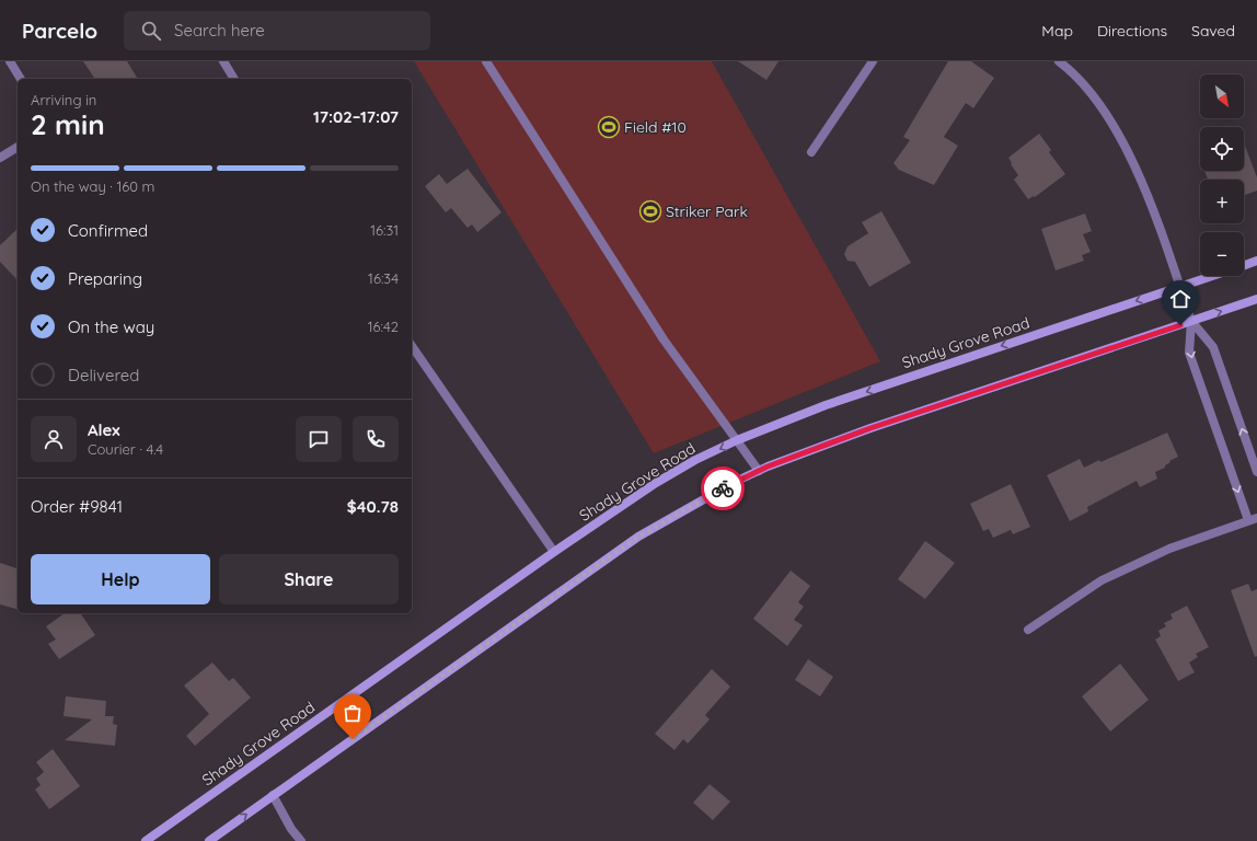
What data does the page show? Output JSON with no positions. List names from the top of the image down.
{
  "streets": {
    "main road": ["Shady Grove Road"]
  },
  "places": {
    "sports": ["Field #10", "Striker Park"]
  },
  "north": "bottom right",
  "page": {
    "header": "Parcelo",
    "search": "Search here",
    "nav": ["Map", "Directions", "Saved"],
    "map_buttons": ["+", "−"],
    "heading": ["2 min", "Arriving in", "17:02–17:07"],
    "panel": [
      "Alex",
      "Courier · 4.4",
      "Order #9841",
      "$40.78"
    ],
    "bar": "On the way · 160 m",
    "list": [
      ["Confirmed", "16:31"],
      ["Preparing", "16:34"],
      ["On the way", "16:42"],
      "Delivered"
    ],
    "buttons": ["Help", "Share"]
  }
}
